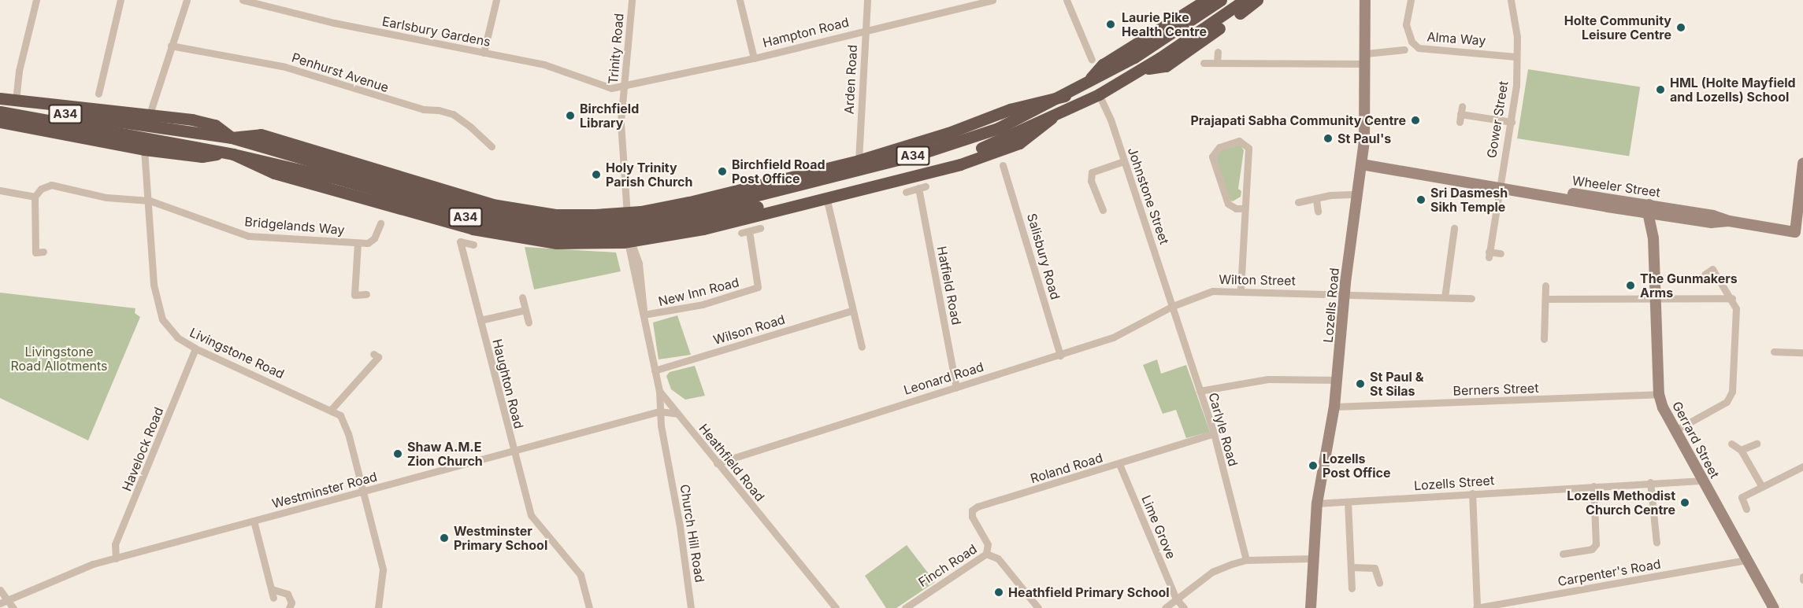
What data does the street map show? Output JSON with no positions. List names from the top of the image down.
{
  "streets": {
    "highway": ["A34"],
    "main road": ["Wheeler Street", "Lozells Road", "Gerrard Street"],
    "street": [
      "Earlsbury Gardens",
      "Hampton Road",
      "Alma Way",
      "Trinity Road",
      "Penhurst Avenue",
      "Arden Road",
      "Gower Street",
      "Johnstone Street",
      "Bridgelands Way",
      "Salisbury Road",
      "Wilton Street",
      "Hatfield Road",
      "New Inn Road",
      "Wilson Road",
      "Livingstone Road",
      "Leonard Road",
      "Haughton Road",
      "Berners Street",
      "Carlyle Road",
      "Havelock Road",
      "Heathfield Road",
      "Roland Road",
      "Lozells Street",
      "Westminster Road",
      "Lime Grove",
      "Church Hill Road",
      "Finch Road",
      "Carpenter's Road"
    ]
  },
  "crossings": [
    ["Earlsbury Gardens", "Hampton Road"],
    ["Earlsbury Gardens", "Trinity Road"],
    ["Hampton Road", "Trinity Road"],
    ["Hampton Road", "Arden Road"],
    ["Alma Way", "Gower Street"],
    ["Trinity Road", "Heathfield Road"],
    ["A34", "Johnstone Street"],
    ["Gower Street", "Wheeler Street"],
    ["Wheeler Street", "Lozells Road"],
    ["Wheeler Street", "Gerrard Street"],
    ["Johnstone Street", "Wilton Street"],
    ["Johnstone Street", "Leonard Road"],
    ["Johnstone Street", "Carlyle Road"],
    ["Bridgelands Way", "Livingstone Road"],
    ["Salisbury Road", "Leonard Road"],
    ["Wilton Street", "Lozells Road"],
    ["Wilton Street", "Leonard Road"],
    ["Wilton Street", "Carlyle Road"],
    ["Hatfield Road", "Leonard Road"],
    ["New Inn Road", "Heathfield Road"],
    ["Lozells Road", "Berners Street"],
    ["Lozells Road", "Lozells Street"],
    ["Wilson Road", "Heathfield Road"],
    ["Livingstone Road", "Havelock Road"],
    ["Livingstone Road", "Westminster Road"],
    ["Leonard Road", "Carlyle Road"],
    ["Leonard Road", "Heathfield Road"],
    ["Haughton Road", "Westminster Road"],
    ["Berners Street", "Gerrard Street"],
    ["Carlyle Road", "Roland Road"],
    ["Gerrard Street", "Lozells Street"],
    ["Gerrard Street", "Carpenter's Road"],
    ["Havelock Road", "Westminster Road"],
    ["Heathfield Road", "Westminster Road"],
    ["Roland Road", "Lime Grove"],
    ["Roland Road", "Finch Road"],
    ["Westminster Road", "Church Hill Road"]
  ],
  "parks": ["Livingstone Road Allotments"],
  "places": [
    "Laurie Pike Health Centre",
    "Holte Community Leisure Centre",
    "HML (Holte Mayfield and Lozells) School",
    "Birchfield Library",
    "Prajapati Sabha Community Centre",
    "St Paul's",
    "Birchfield Road Post Office",
    "Holy Trinity Parish Church",
    "Sri Dasmesh Sikh Temple",
    "The Gunmakers Arms",
    "St Paul & St Silas",
    "Shaw A.M.E Zion Church",
    "Lozells Post Office",
    "Lozells Methodist Church Centre",
    "Westminster Primary School",
    "Heathfield Primary School"
  ]
}
